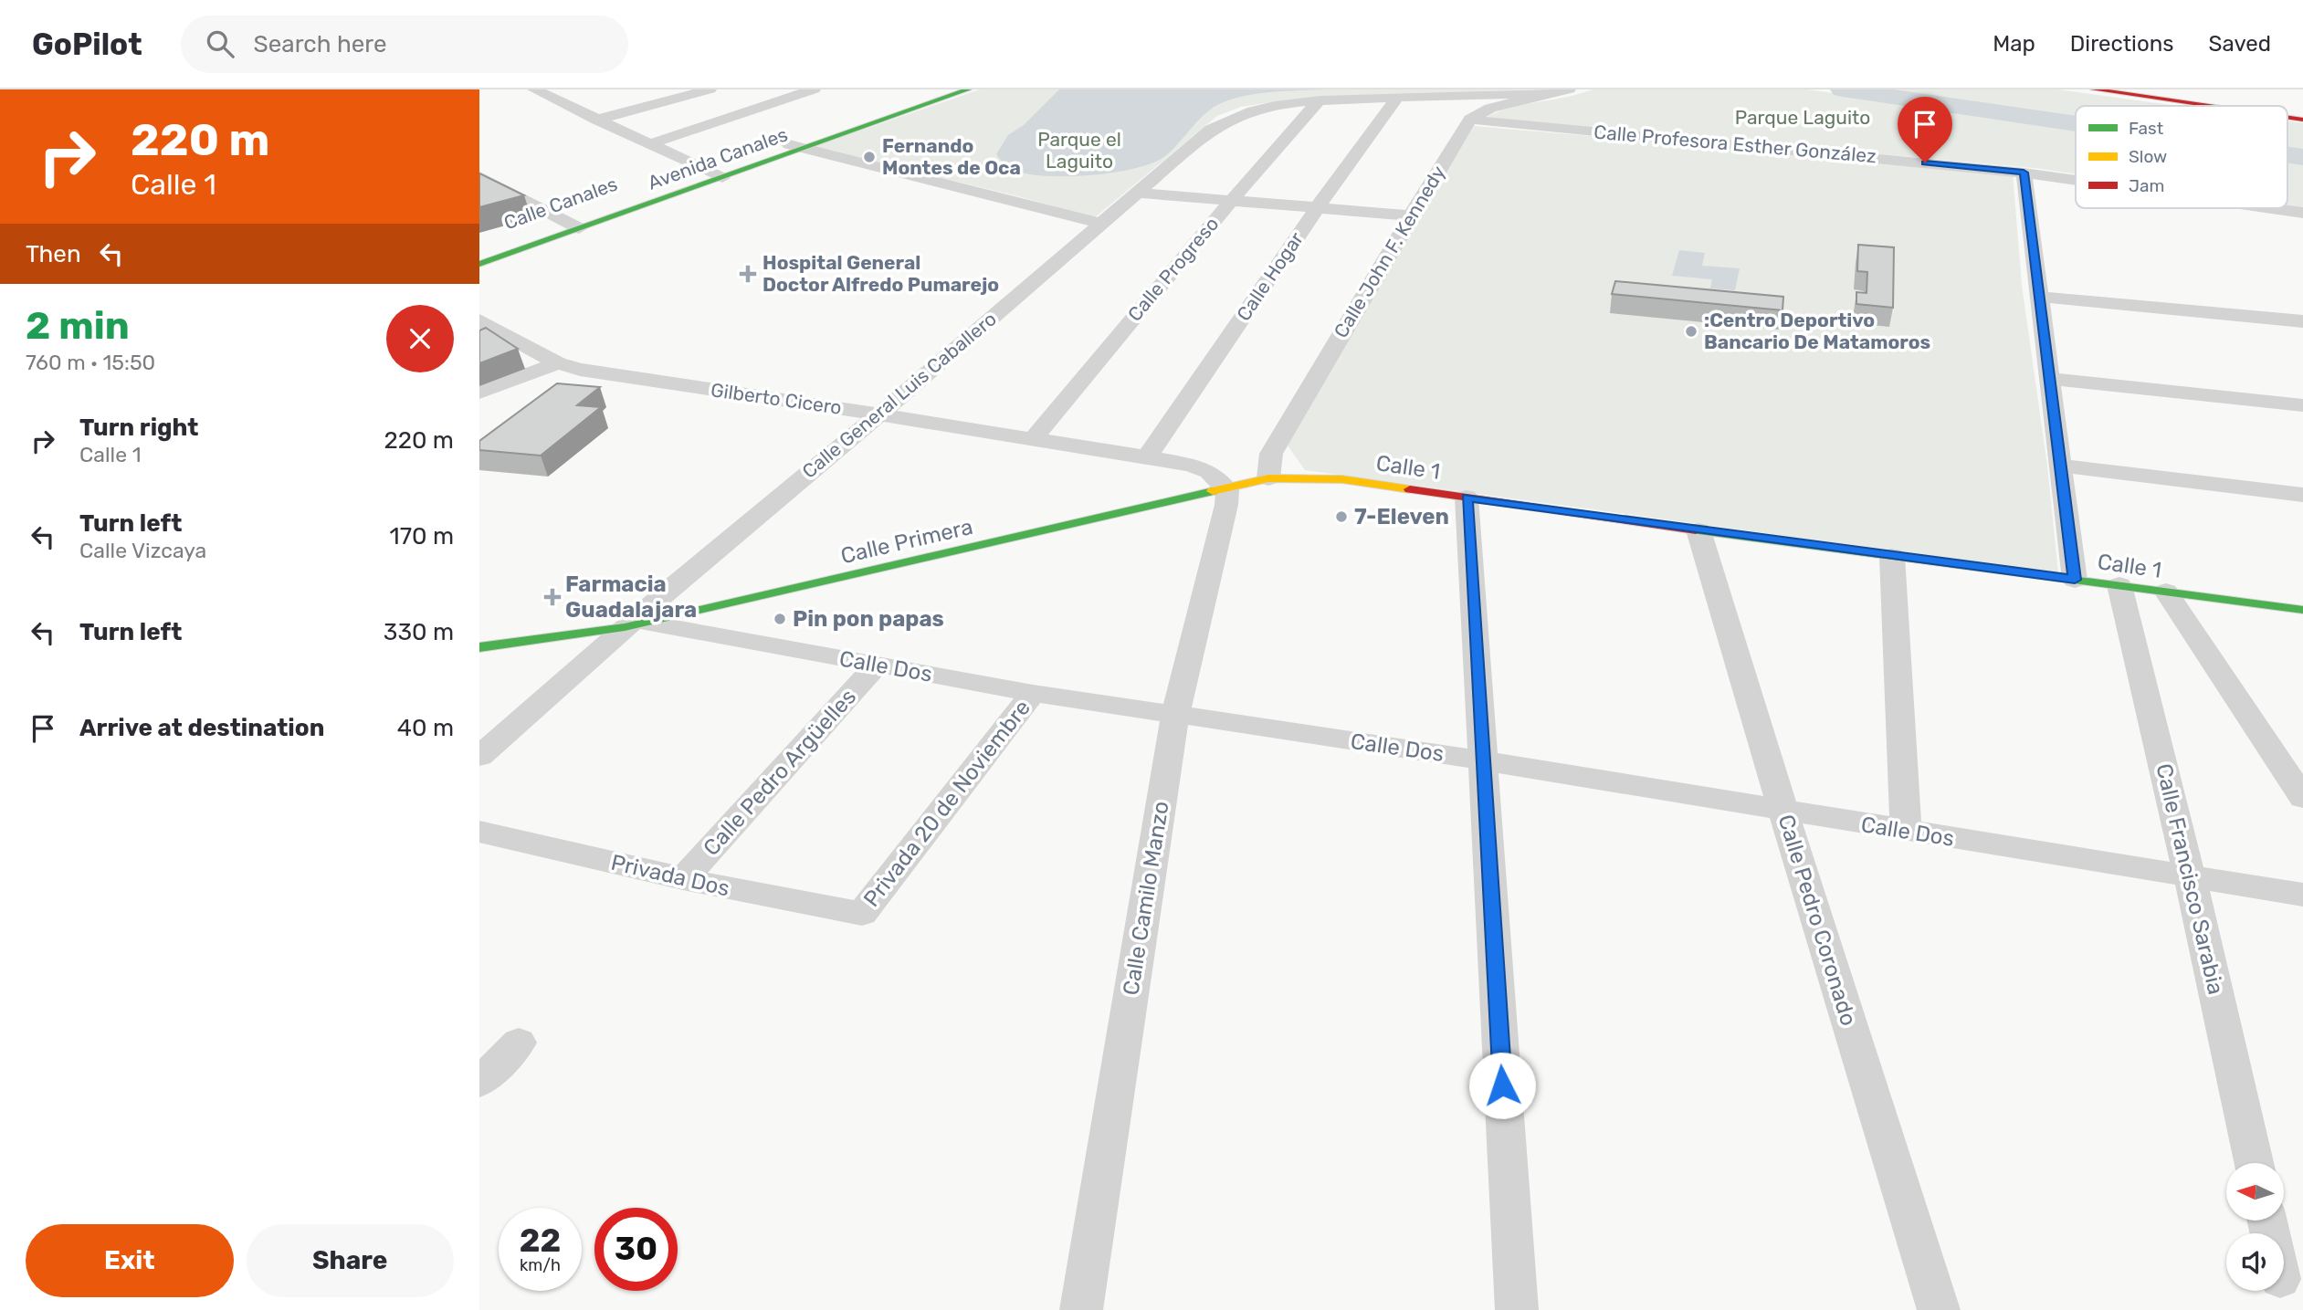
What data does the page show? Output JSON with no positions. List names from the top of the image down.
{
  "streets": {
    "street": [
      "Calle Profesora Esther González",
      "Avenida Canales",
      "Calle Canales",
      "Calle John F. Kennedy",
      "Calle Progreso",
      "Calle Hogar",
      "Calle General Luis Caballero",
      "Gilberto Cicero",
      "Calle 1",
      "Calle Primera",
      "Calle Dos",
      "Calle Pedro Argüelles",
      "Privada 20 de Noviembre",
      "Privada Dos",
      "Calle Francisco Sarabia",
      "Calle Camilo Manzo",
      "Calle Pedro Coronado"
    ]
  },
  "crossings": [
    ["Calle Profesora Esther González", "Calle John F. Kennedy"],
    ["Avenida Canales", "Calle Canales"],
    ["Calle John F. Kennedy", "Calle Primera"],
    ["Calle Progreso", "Calle General Luis Caballero"],
    ["Calle Progreso", "Gilberto Cicero"],
    ["Calle Hogar", "Calle General Luis Caballero"],
    ["Calle Hogar", "Gilberto Cicero"],
    ["Calle General Luis Caballero", "Gilberto Cicero"],
    ["Calle General Luis Caballero", "Calle Primera"],
    ["Calle General Luis Caballero", "Calle Dos"],
    ["Gilberto Cicero", "Calle Primera"],
    ["Gilberto Cicero", "Calle Camilo Manzo"],
    ["Calle 1", "Calle Primera"],
    ["Calle 1", "Calle Francisco Sarabia"],
    ["Calle 1", "Calle Pedro Coronado"],
    ["Calle Primera", "Calle Dos"],
    ["Calle Primera", "Calle Camilo Manzo"],
    ["Calle Dos", "Calle Pedro Argüelles"],
    ["Calle Dos", "Privada 20 de Noviembre"],
    ["Calle Dos", "Calle Francisco Sarabia"],
    ["Calle Dos", "Calle Camilo Manzo"],
    ["Calle Dos", "Calle Pedro Coronado"],
    ["Calle Pedro Argüelles", "Privada Dos"],
    ["Privada 20 de Noviembre", "Privada Dos"]
  ],
  "parks": ["Parque Laguito", "Parque el Laguito"],
  "places": {
    "other": [
      "Fernando Montes de Oca",
      ":Centro Deportivo Bancario De Matamoros",
      "7-Eleven",
      "Pin pon papas"
    ],
    "health": ["Hospital General Doctor Alfredo Pumarejo", "Farmacia Guadalajara"]
  },
  "legend": ["Fast", "Slow", "Jam"],
  "north": "left",
  "page": {
    "header": "GoPilot",
    "search": "Search here",
    "nav": ["Map", "Directions", "Saved"],
    "turn": ["220 m", "Calle 1"],
    "then": "Then",
    "heading": ["2 min", "760 m · 15:50"],
    "list": [
      {
        "name": "Turn right",
        "note": "Calle 1",
        "value": "220 m"
      },
      {
        "name": "Turn left",
        "note": "Calle Vizcaya",
        "value": "170 m"
      },
      {
        "name": "Turn left",
        "value": "330 m"
      },
      {
        "name": "Arrive at destination",
        "value": "40 m"
      }
    ],
    "speed": "22 km/h",
    "limit": "30",
    "buttons": ["Exit", "Share"]
  }
}
